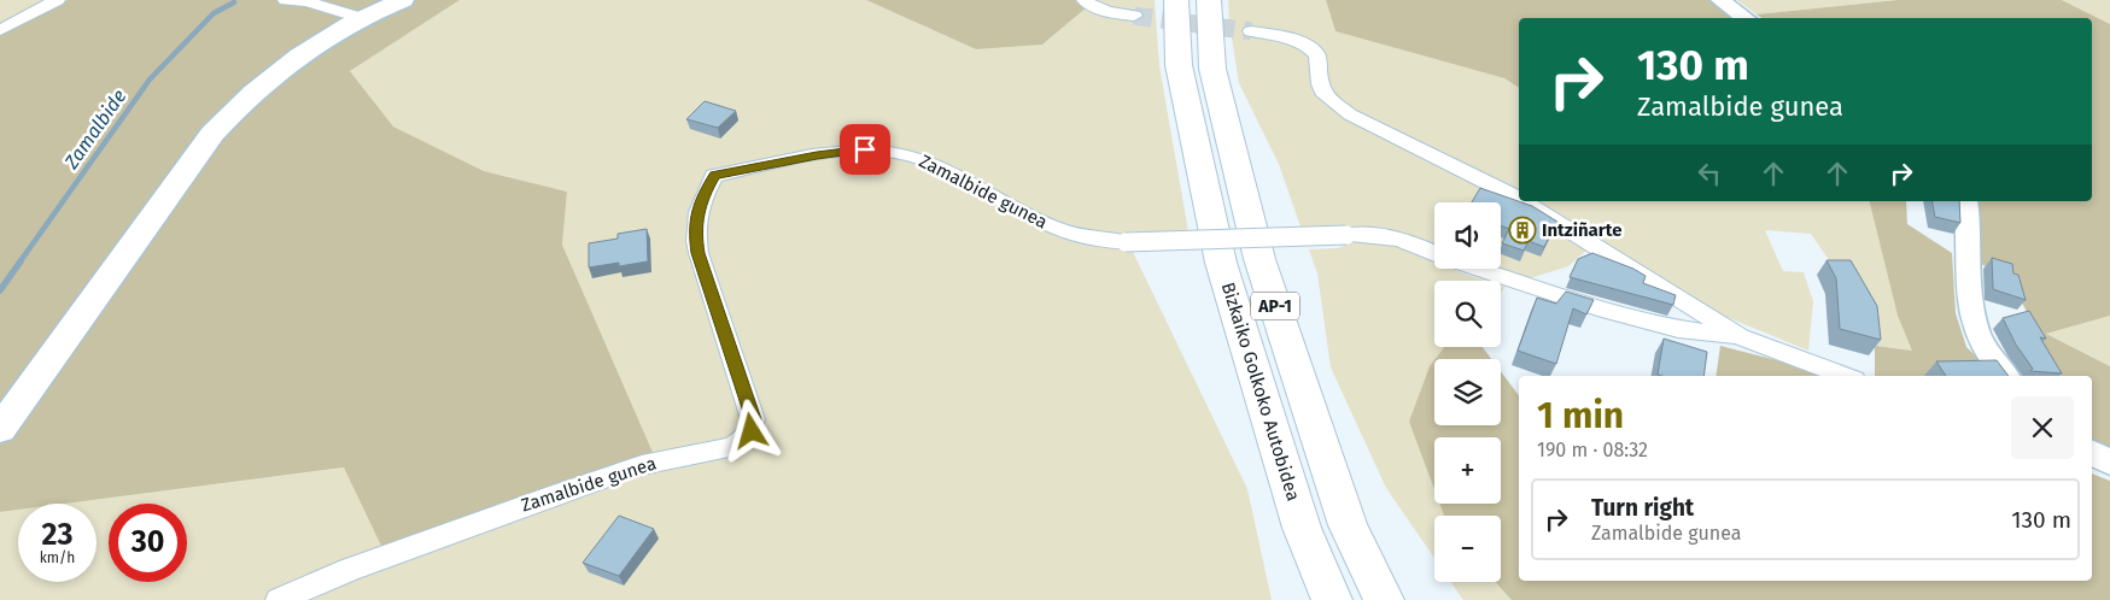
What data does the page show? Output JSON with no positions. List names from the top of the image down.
{
  "streets": {
    "highway": ["AP-1", "Bizkaiko Golkoko Autobidea"],
    "street": ["Zamalbide gunea"]
  },
  "water": ["Zamalbide"],
  "places": {
    "building": ["Intziñarte"]
  },
  "page": {
    "turn": ["130 m", "Zamalbide gunea"],
    "map_buttons": ["+", "−"],
    "heading": ["1 min", "190 m · 08:32"],
    "list": [
      {
        "name": "Turn right",
        "note": "Zamalbide gunea",
        "value": "130 m"
      }
    ],
    "speed": "23 km/h",
    "limit": "30"
  }
}
